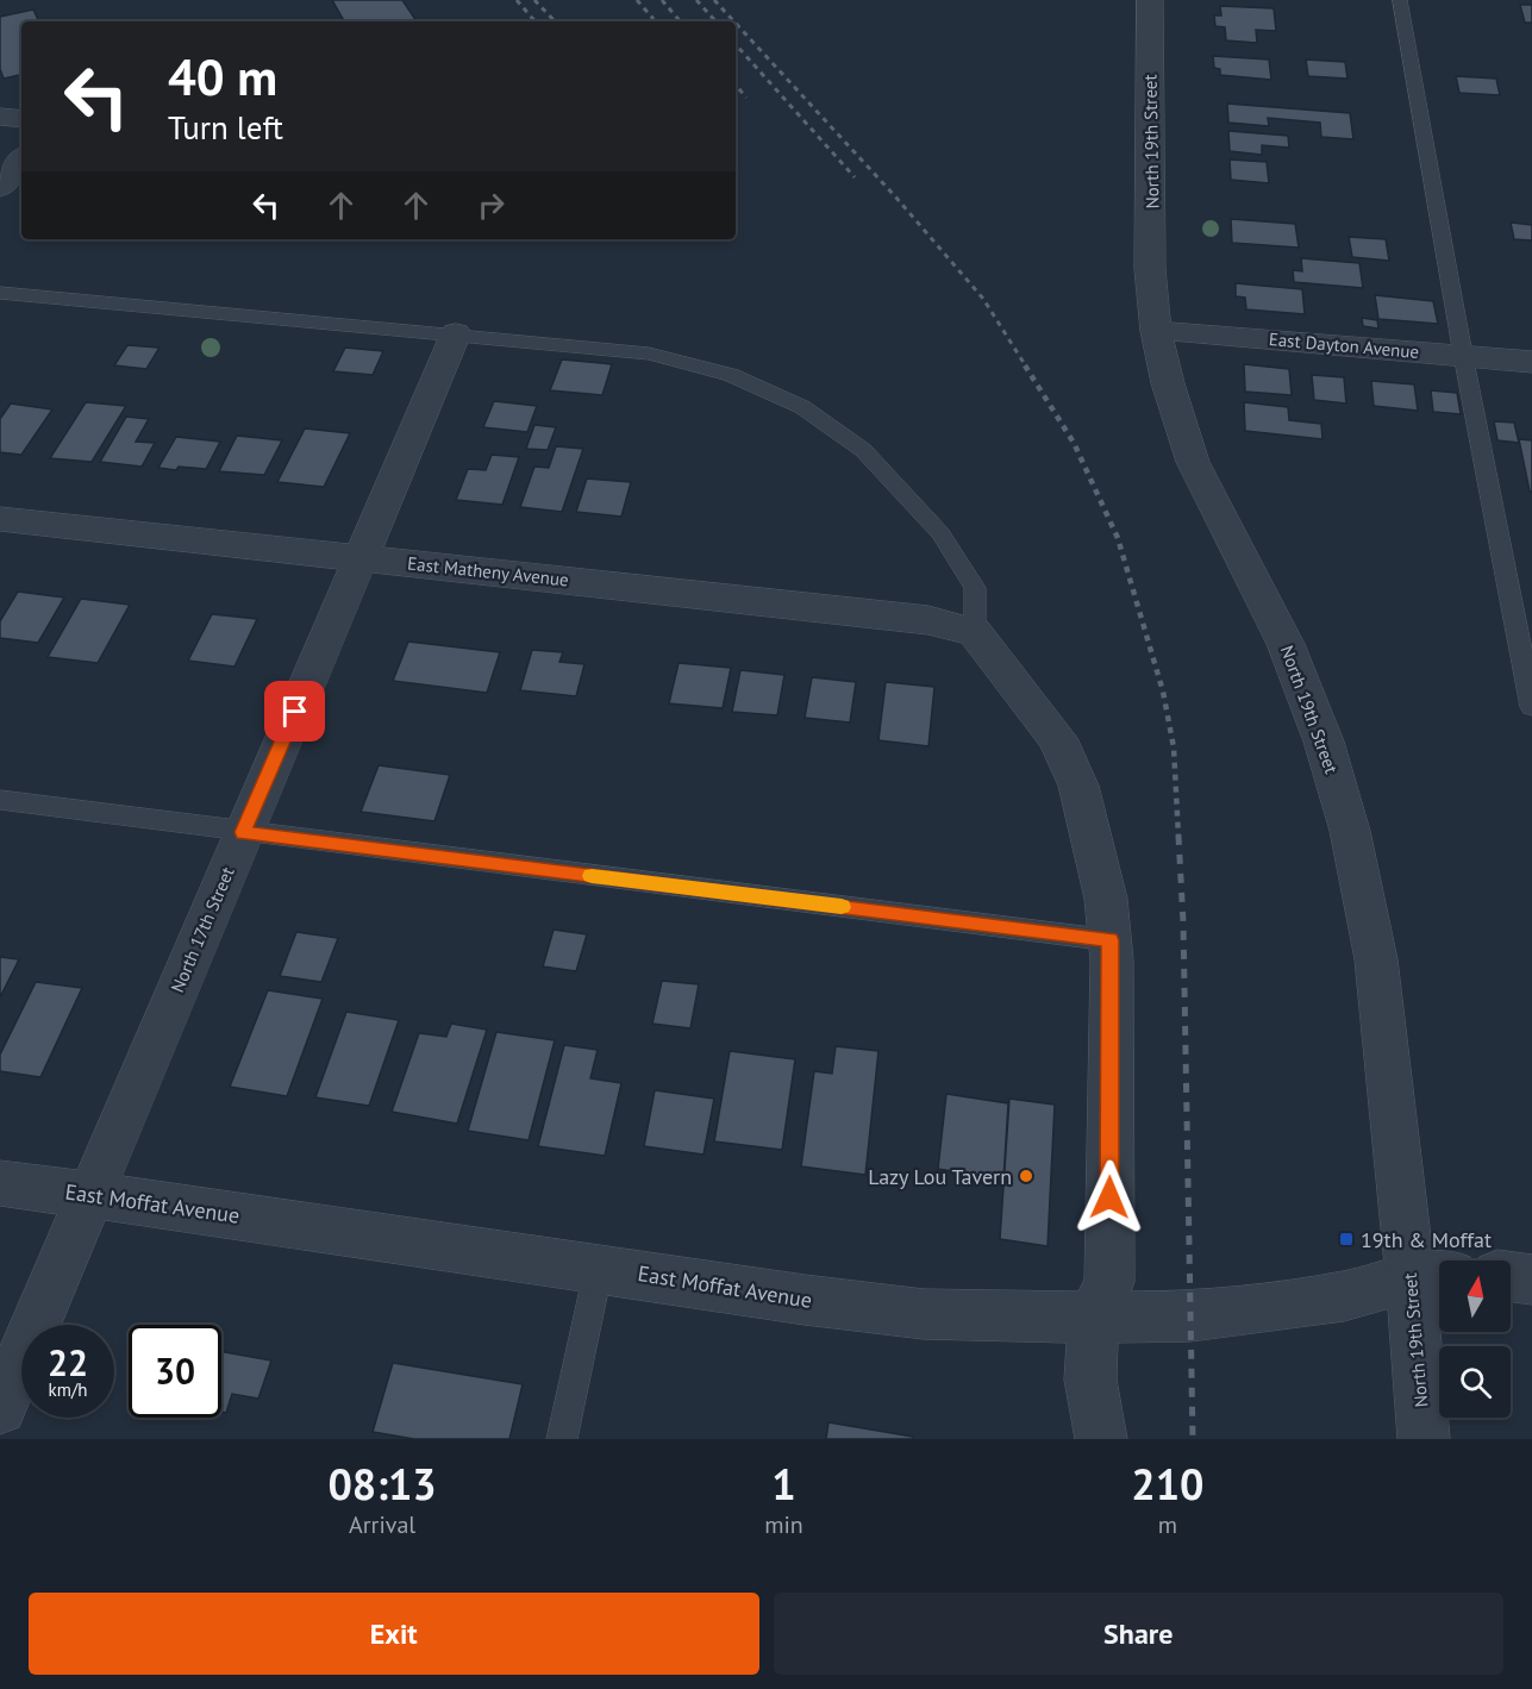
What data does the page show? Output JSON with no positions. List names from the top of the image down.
{
  "streets": {
    "street": [
      "North 19th Street",
      "East Dayton Avenue",
      "East Matheny Avenue",
      "North 17th Street",
      "East Moffat Avenue"
    ]
  },
  "crossings": [
    ["North 19th Street", "East Dayton Avenue"],
    ["North 19th Street", "East Moffat Avenue"],
    ["East Matheny Avenue", "North 17th Street"],
    ["North 17th Street", "East Moffat Avenue"]
  ],
  "places": {
    "other": ["Lazy Lou Tavern"],
    "transit": ["19th & Moffat"]
  },
  "north": "top",
  "page": {
    "turn": ["40 m", "Turn left"],
    "speed": "22 km/h",
    "limit": "30",
    "eta": [
      "08:13",
      "Arrival",
      "1",
      "min",
      "210",
      "m"
    ],
    "buttons": ["Exit", "Share"]
  }
}
